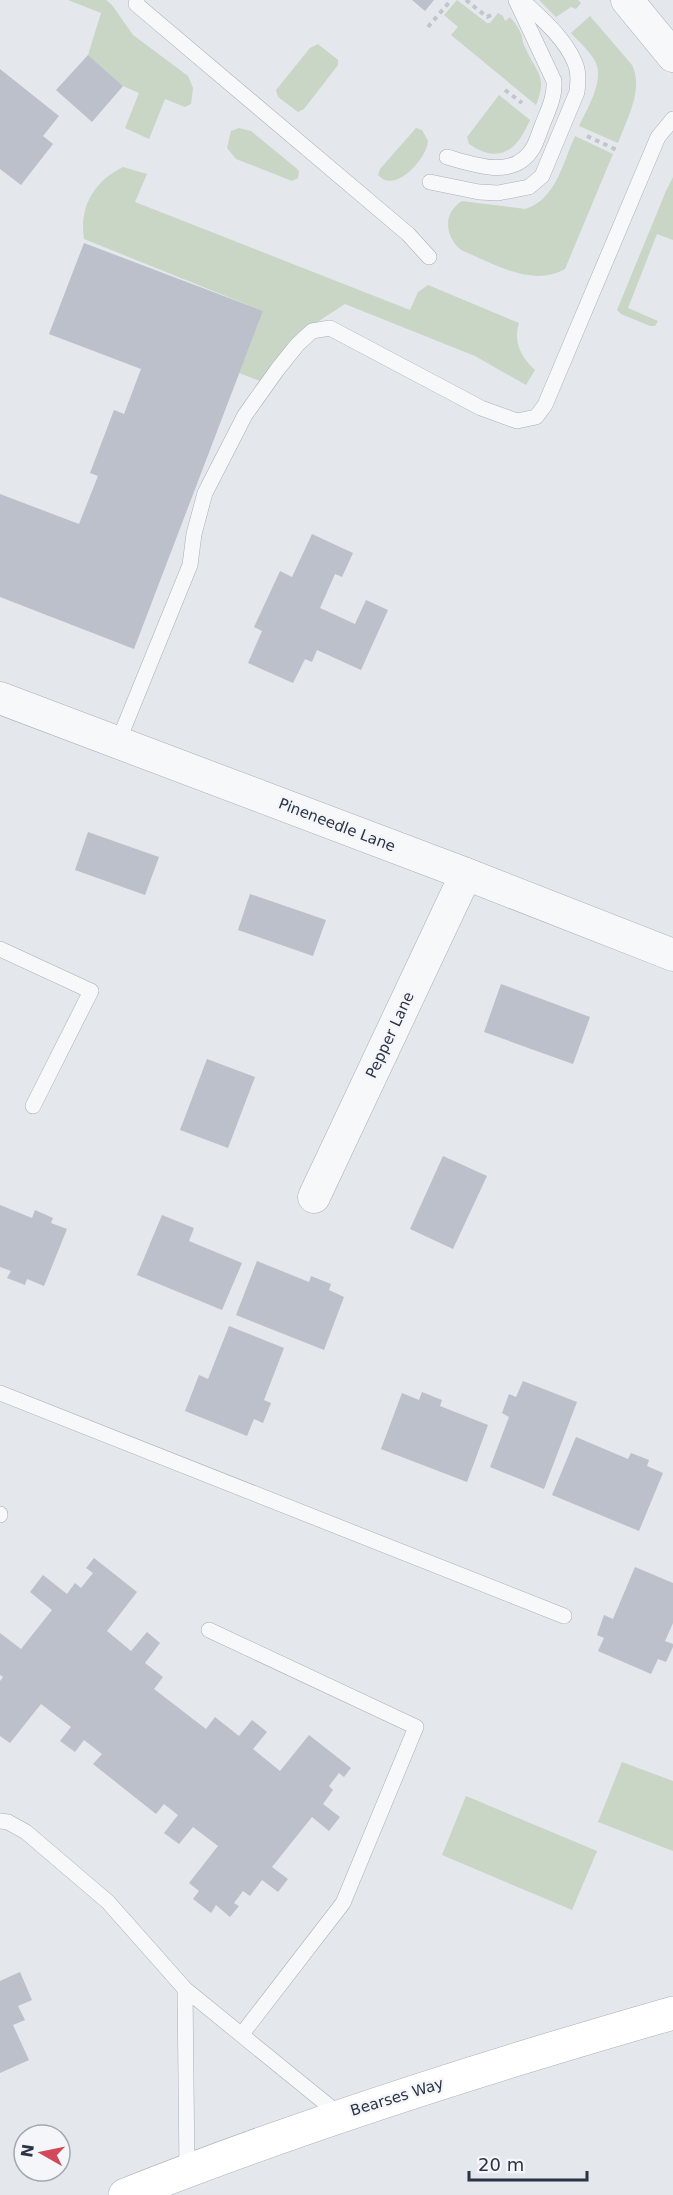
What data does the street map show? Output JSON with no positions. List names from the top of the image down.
{
  "streets": {
    "main road": ["Bearses Way"],
    "street": ["Pineneedle Lane", "Pepper Lane"]
  },
  "crossings": [
    ["Pineneedle Lane", "Pepper Lane"]
  ],
  "scale_bar": "20 m",
  "north": "left"
}
